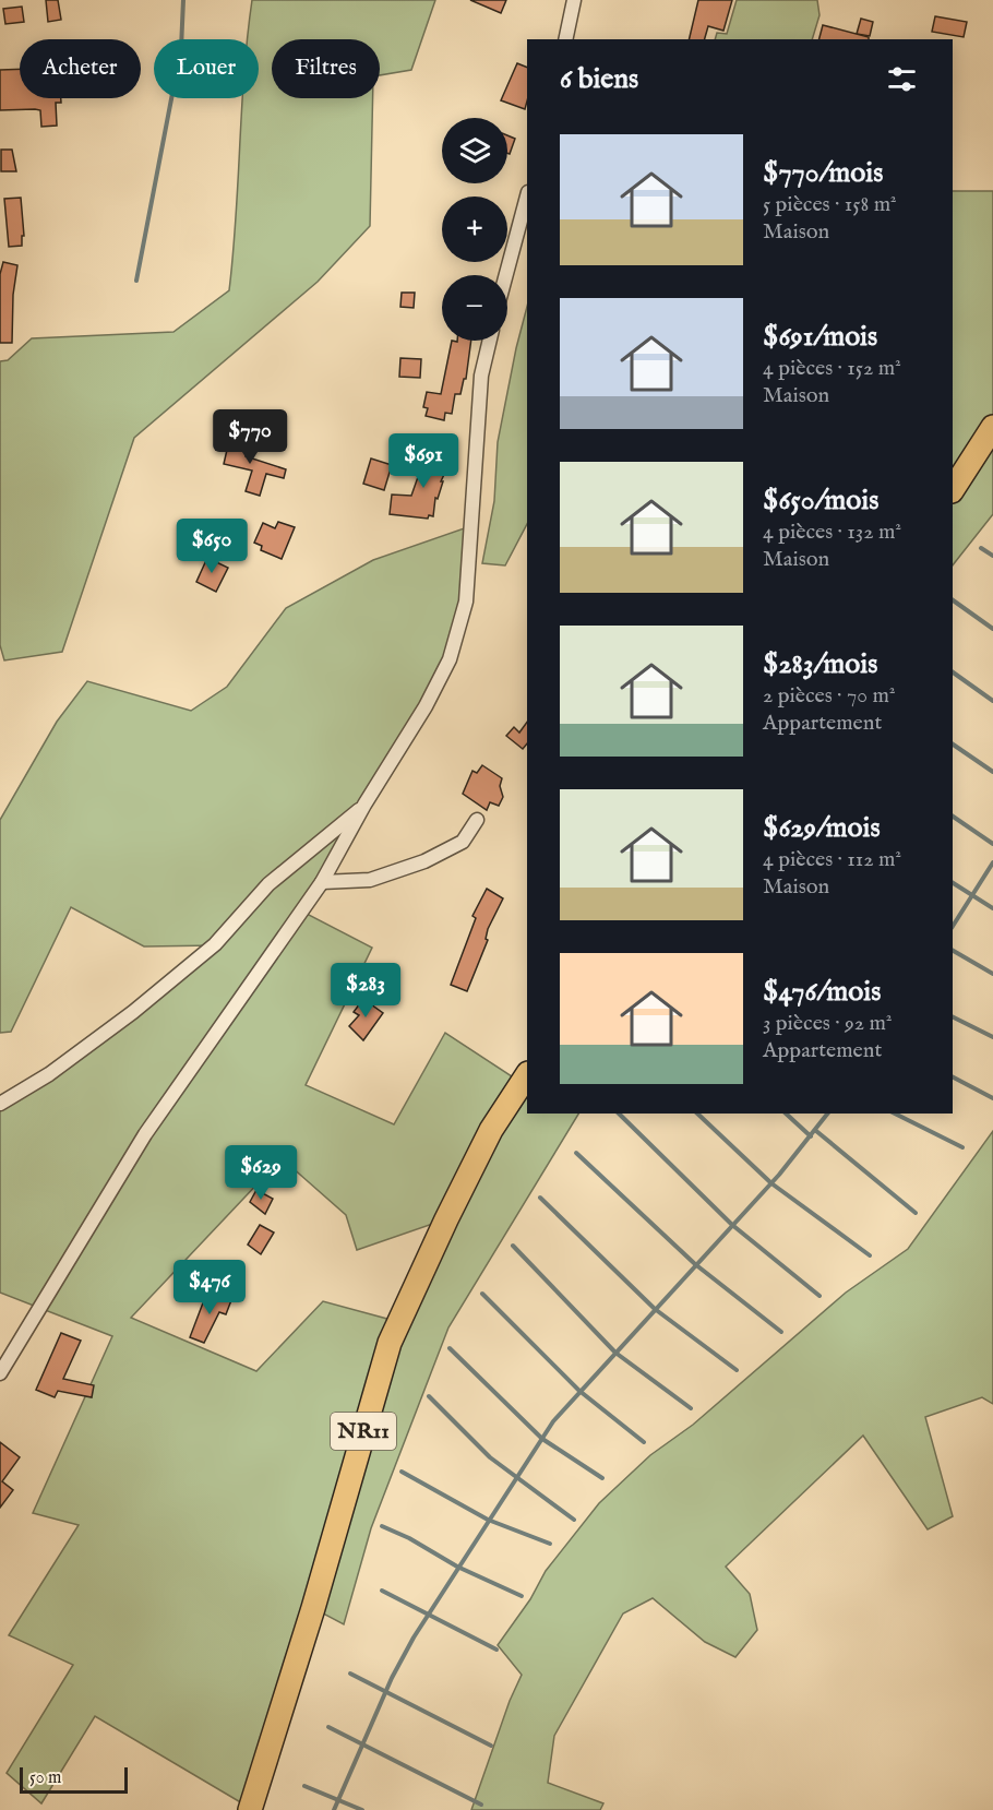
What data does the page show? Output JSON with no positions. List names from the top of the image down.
{
  "streets": {
    "highway": ["NR11"]
  },
  "scale_bar": "50 m",
  "page": {
    "chip": ["Acheter", "Louer", "Filtres"],
    "heading": "6 biens",
    "map_buttons": ["+", "−"],
    "list": [
      {
        "name": "$770/mois",
        "note": "5 pièces · 158 m² · Maison"
      },
      {
        "name": "$691/mois",
        "note": "4 pièces · 152 m² · Maison"
      },
      {
        "name": "$650/mois",
        "note": "4 pièces · 132 m² · Maison"
      },
      {
        "name": "$283/mois",
        "note": "2 pièces · 70 m² · Appartement"
      },
      {
        "name": "$629/mois",
        "note": "4 pièces · 112 m² · Maison"
      },
      {
        "name": "$476/mois",
        "note": "3 pièces · 92 m² · Appartement"
      }
    ],
    "price": [
      "$770",
      "$691",
      "$650",
      "$283",
      "$629",
      "$476"
    ],
    "scale": "50 m"
  }
}
